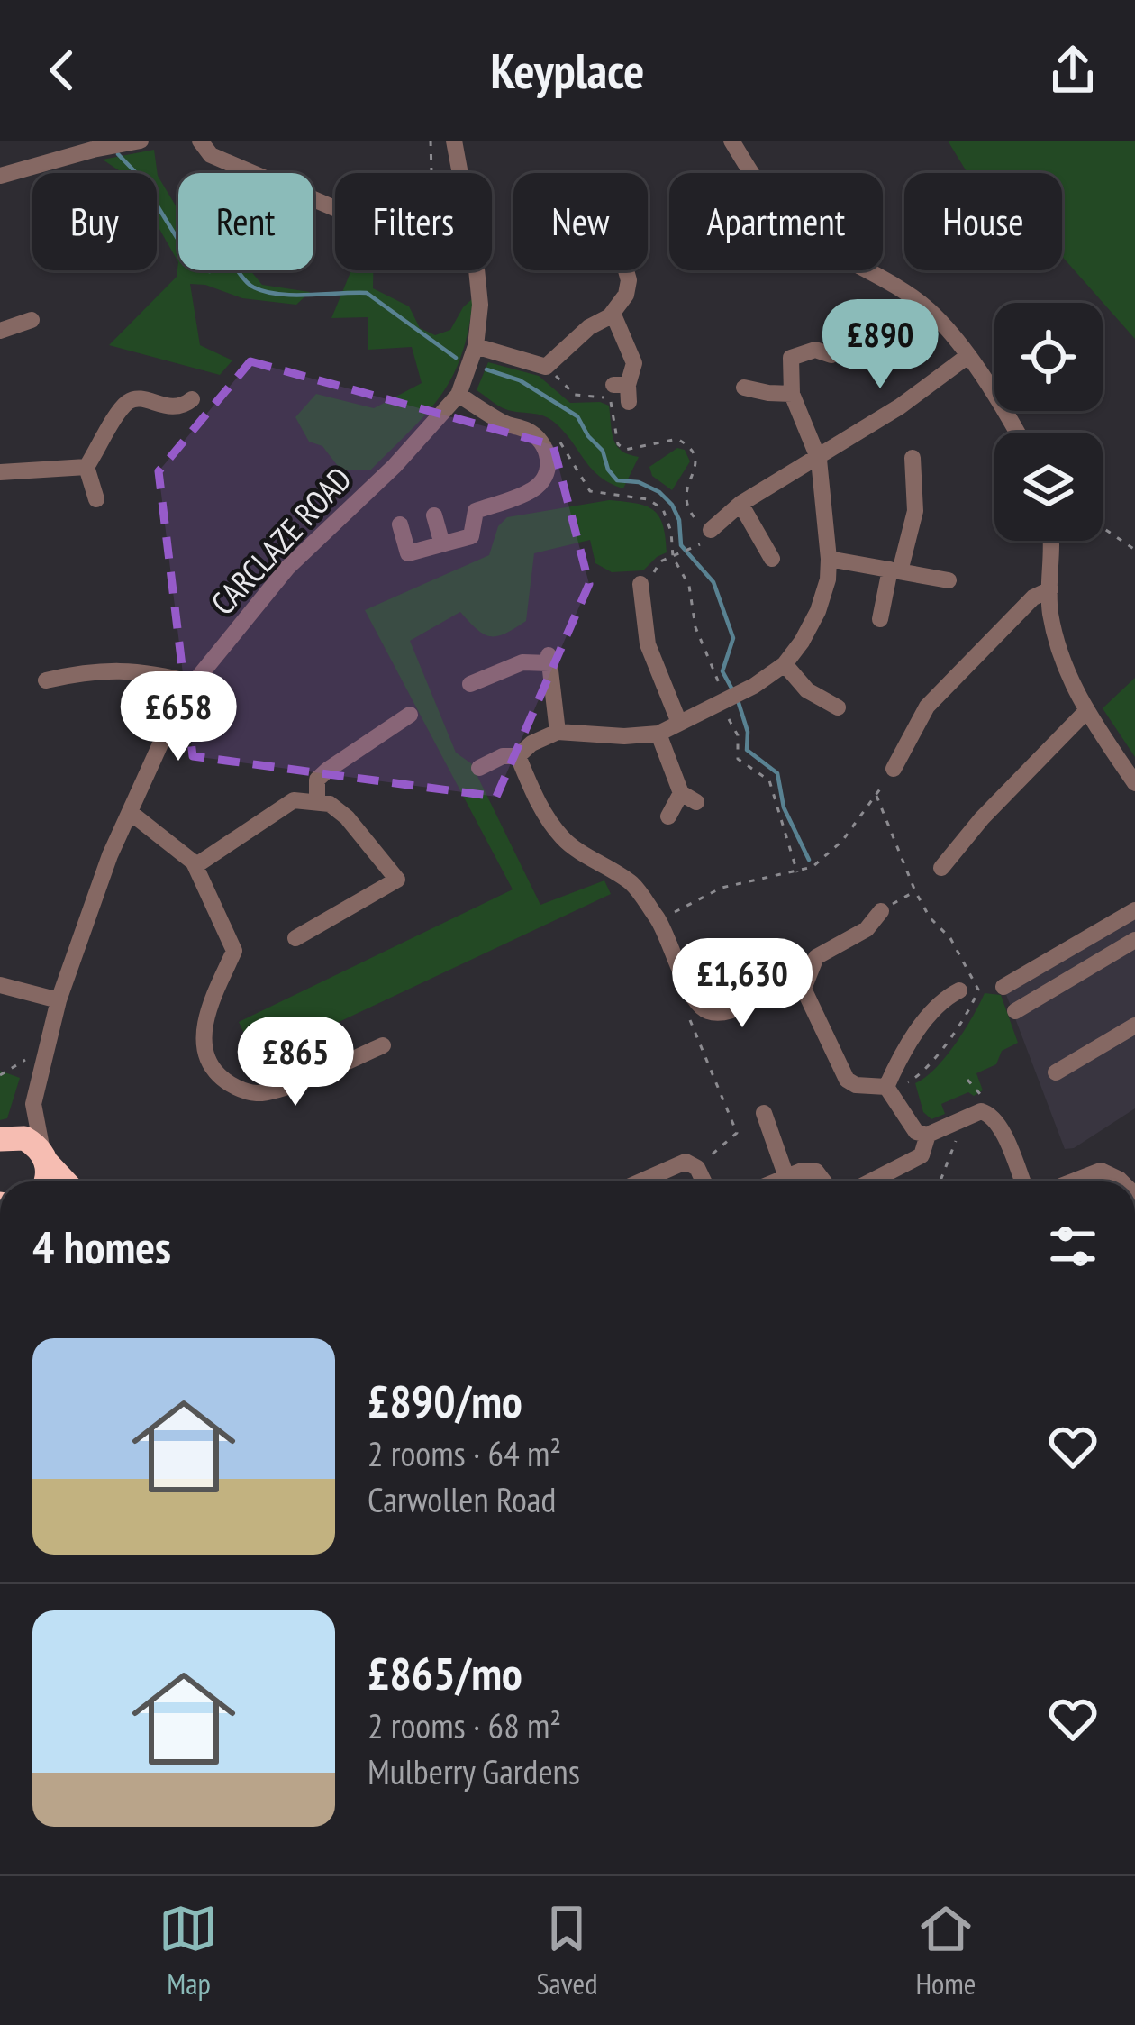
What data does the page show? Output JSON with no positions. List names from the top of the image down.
{
  "streets": {
    "street": ["CARCLAZE ROAD"]
  },
  "page": {
    "header": "Keyplace",
    "chip": [
      "Buy",
      "Rent",
      "Filters",
      "New",
      "Apartment",
      "House"
    ],
    "price": [
      "£890",
      "£658",
      "£1,630",
      "£865"
    ],
    "heading": "4 homes",
    "list": [
      {
        "name": "£890/mo",
        "note": "2 rooms · 64 m² · Carwollen Road"
      },
      {
        "name": "£865/mo",
        "note": "2 rooms · 68 m² · Mulberry Gardens"
      }
    ],
    "tabs": ["Map", "Saved", "Home"]
  }
}
